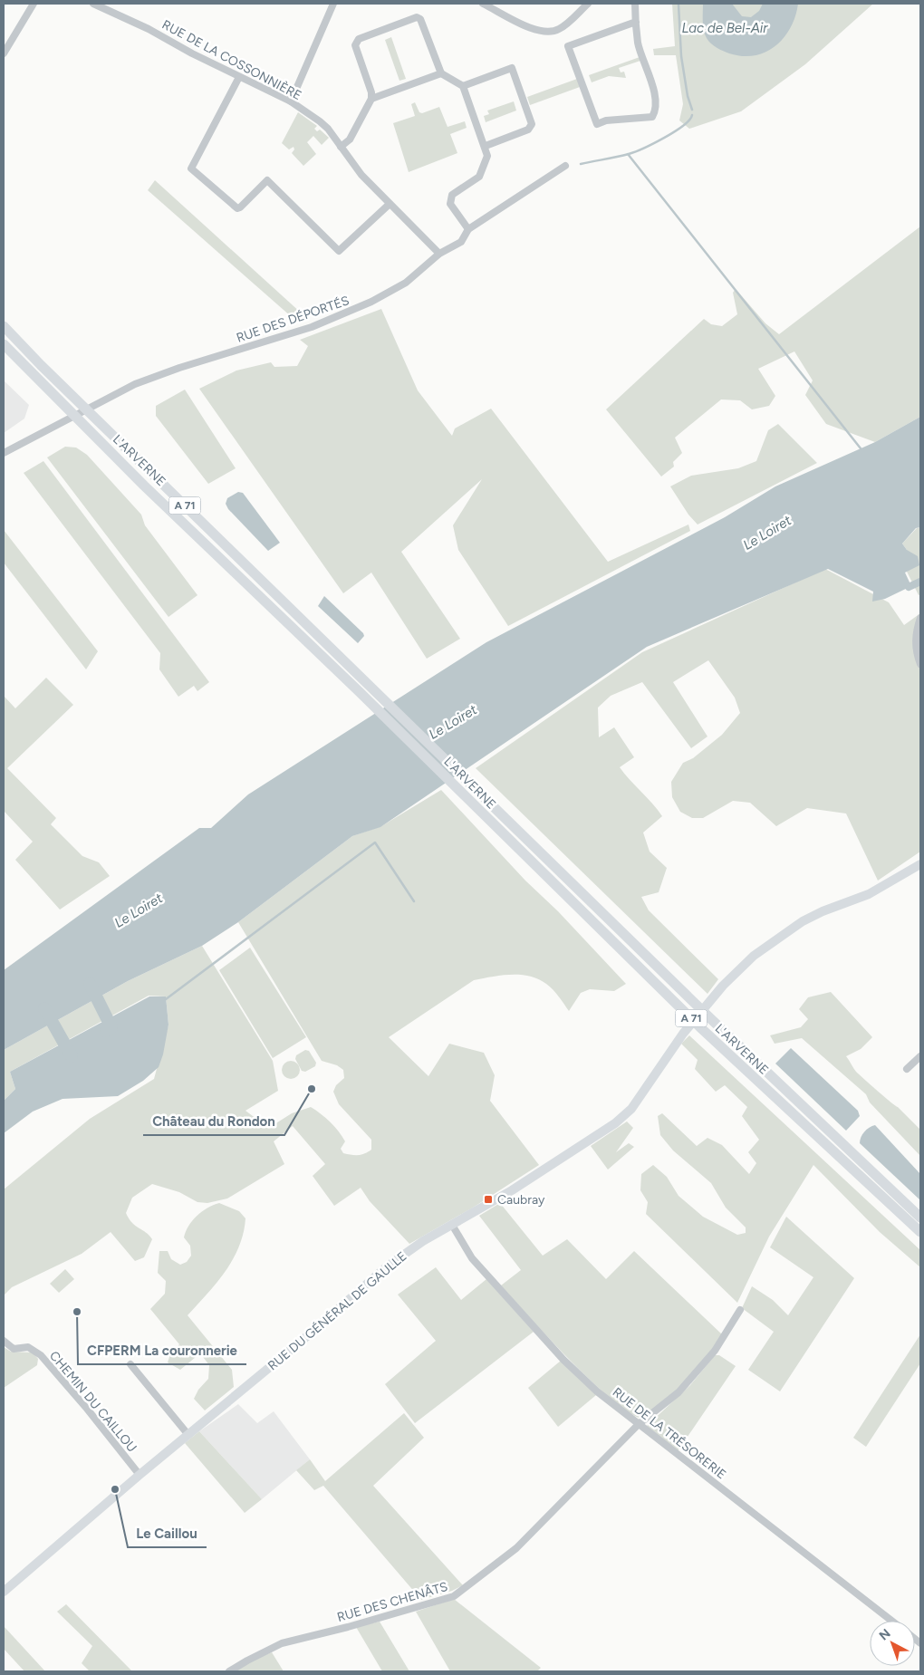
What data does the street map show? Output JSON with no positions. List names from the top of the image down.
{
  "streets": {
    "highway": ["L'ARVERNE", "A 71"],
    "main road": ["RUE DU GÉNÉRAL DE GAULLE"],
    "street": [
      "RUE DE LA COSSONNIÈRE",
      "RUE DES DÉPORTÉS",
      "CHEMIN DU CAILLOU",
      "RUE DE LA TRÉSORERIE",
      "RUE DES CHENÂTS"
    ]
  },
  "crossings": [
    ["RUE DE LA COSSONNIÈRE", "RUE DES DÉPORTÉS"],
    ["RUE DU GÉNÉRAL DE GAULLE", "CHEMIN DU CAILLOU"],
    ["RUE DU GÉNÉRAL DE GAULLE", "RUE DE LA TRÉSORERIE"],
    ["RUE DE LA TRÉSORERIE", "RUE DES CHENÂTS"]
  ],
  "water": ["Lac de Bel-Air", "Le Loiret"],
  "places": {
    "other": ["Château du Rondon", "CFPERM La couronnerie", "Le Caillou"],
    "transit": ["Caubray"]
  },
  "north": "top left"
}
